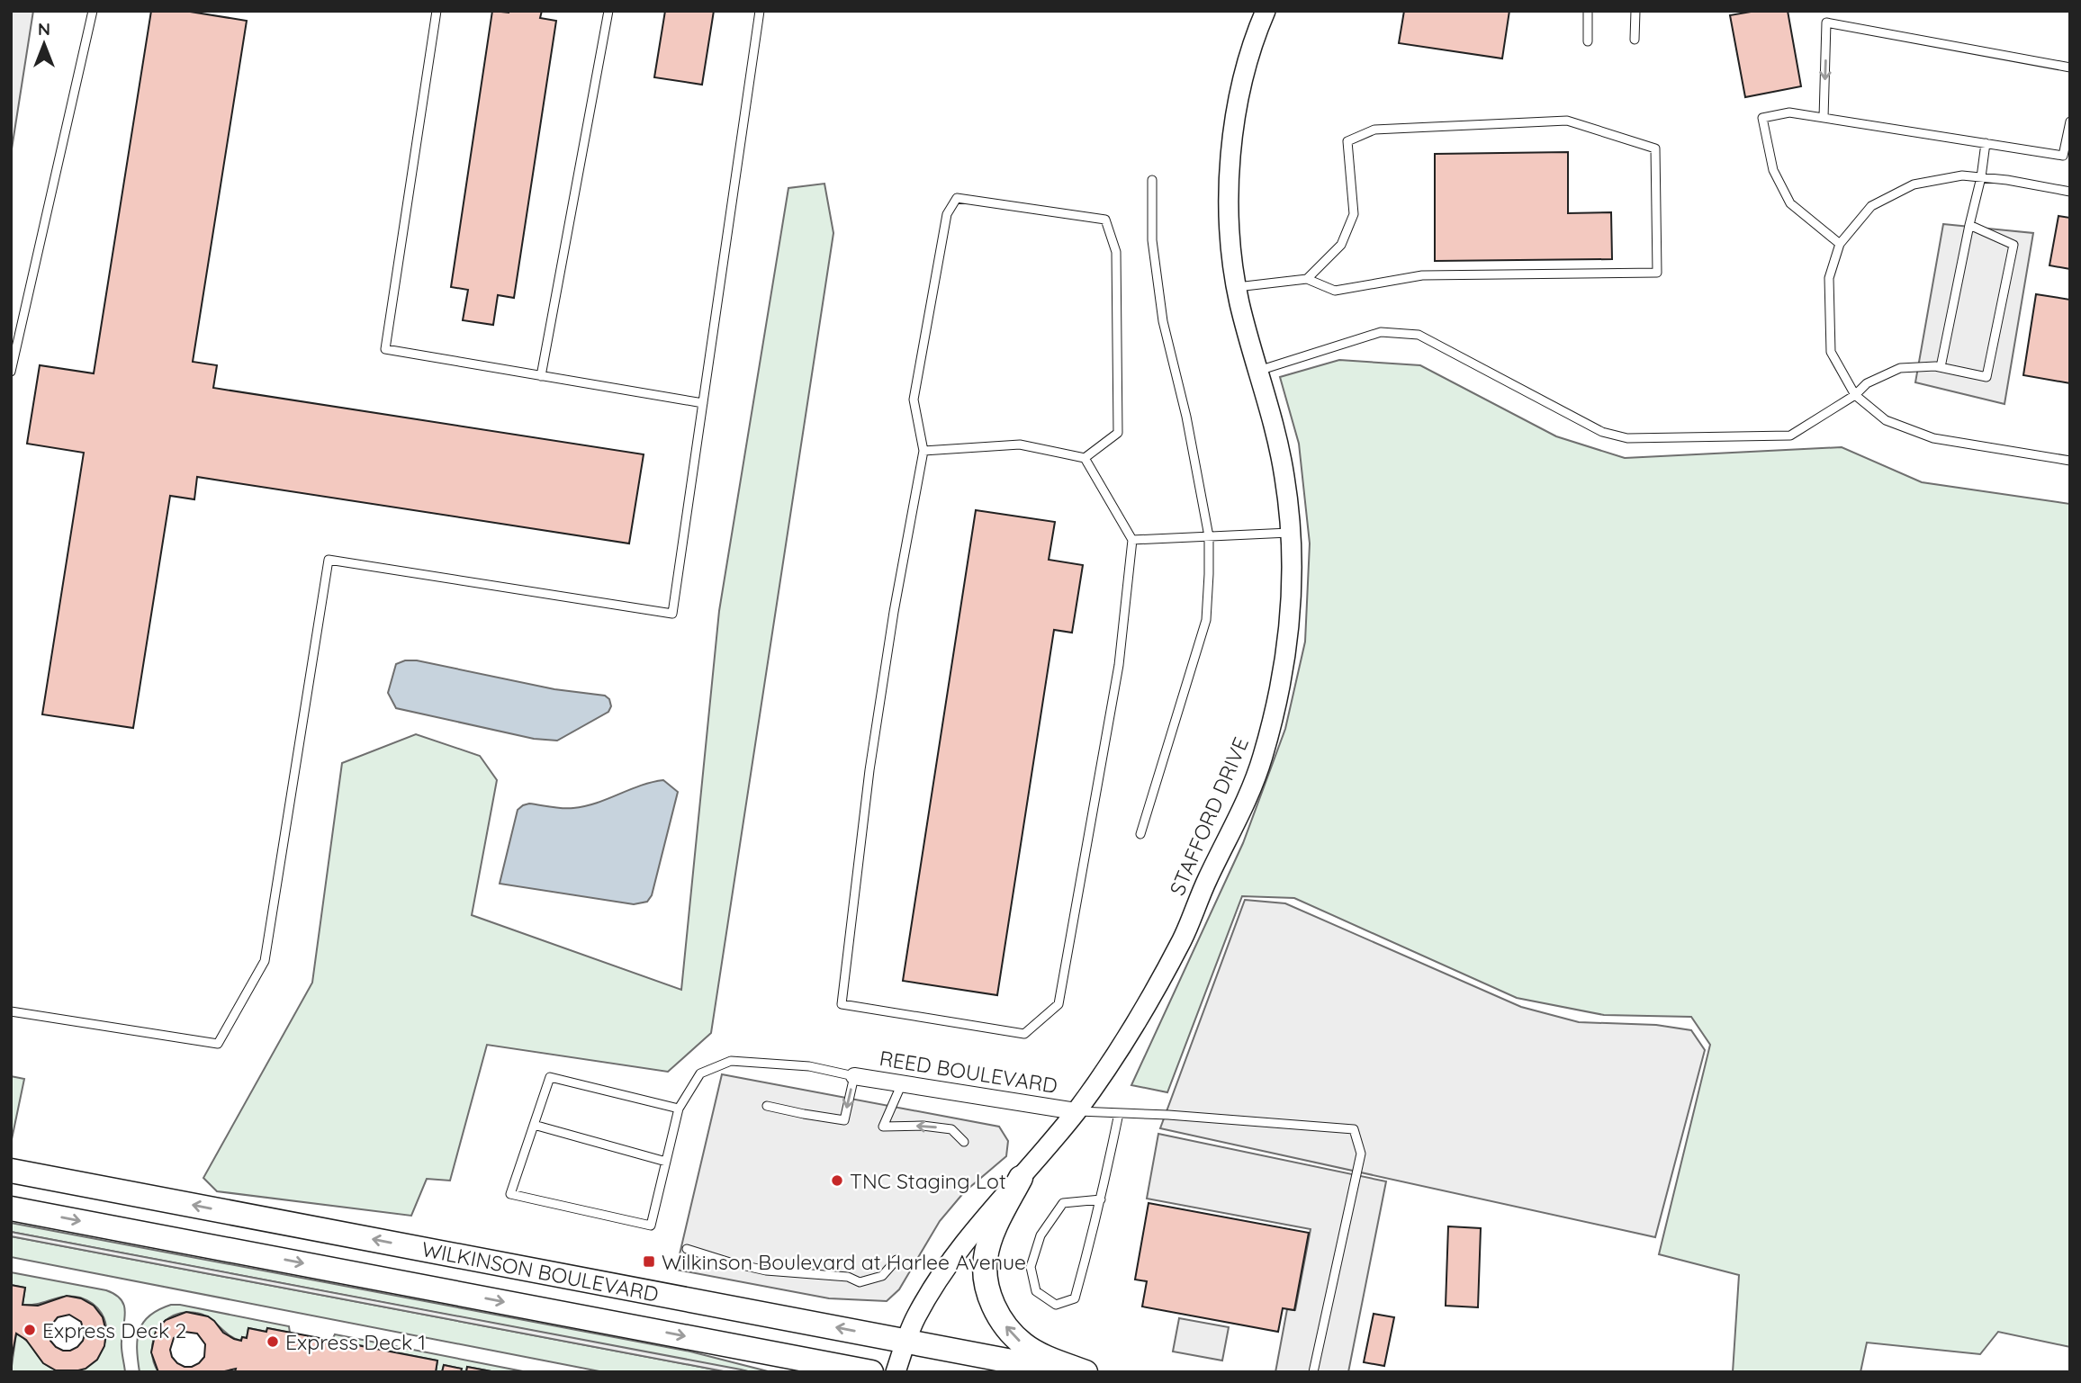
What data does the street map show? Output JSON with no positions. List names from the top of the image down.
{
  "streets": {
    "main road": ["WILKINSON BOULEVARD"],
    "street": ["STAFFORD DRIVE", "REED BOULEVARD"]
  },
  "crossings": [
    ["STAFFORD DRIVE", "REED BOULEVARD"],
    ["STAFFORD DRIVE", "WILKINSON BOULEVARD"]
  ],
  "places": {
    "other": ["TNC Staging Lot", "Express Deck 2", "Express Deck 1"],
    "transit": ["Wilkinson Boulevard at Harlee Avenue"]
  },
  "north": "top"
}
